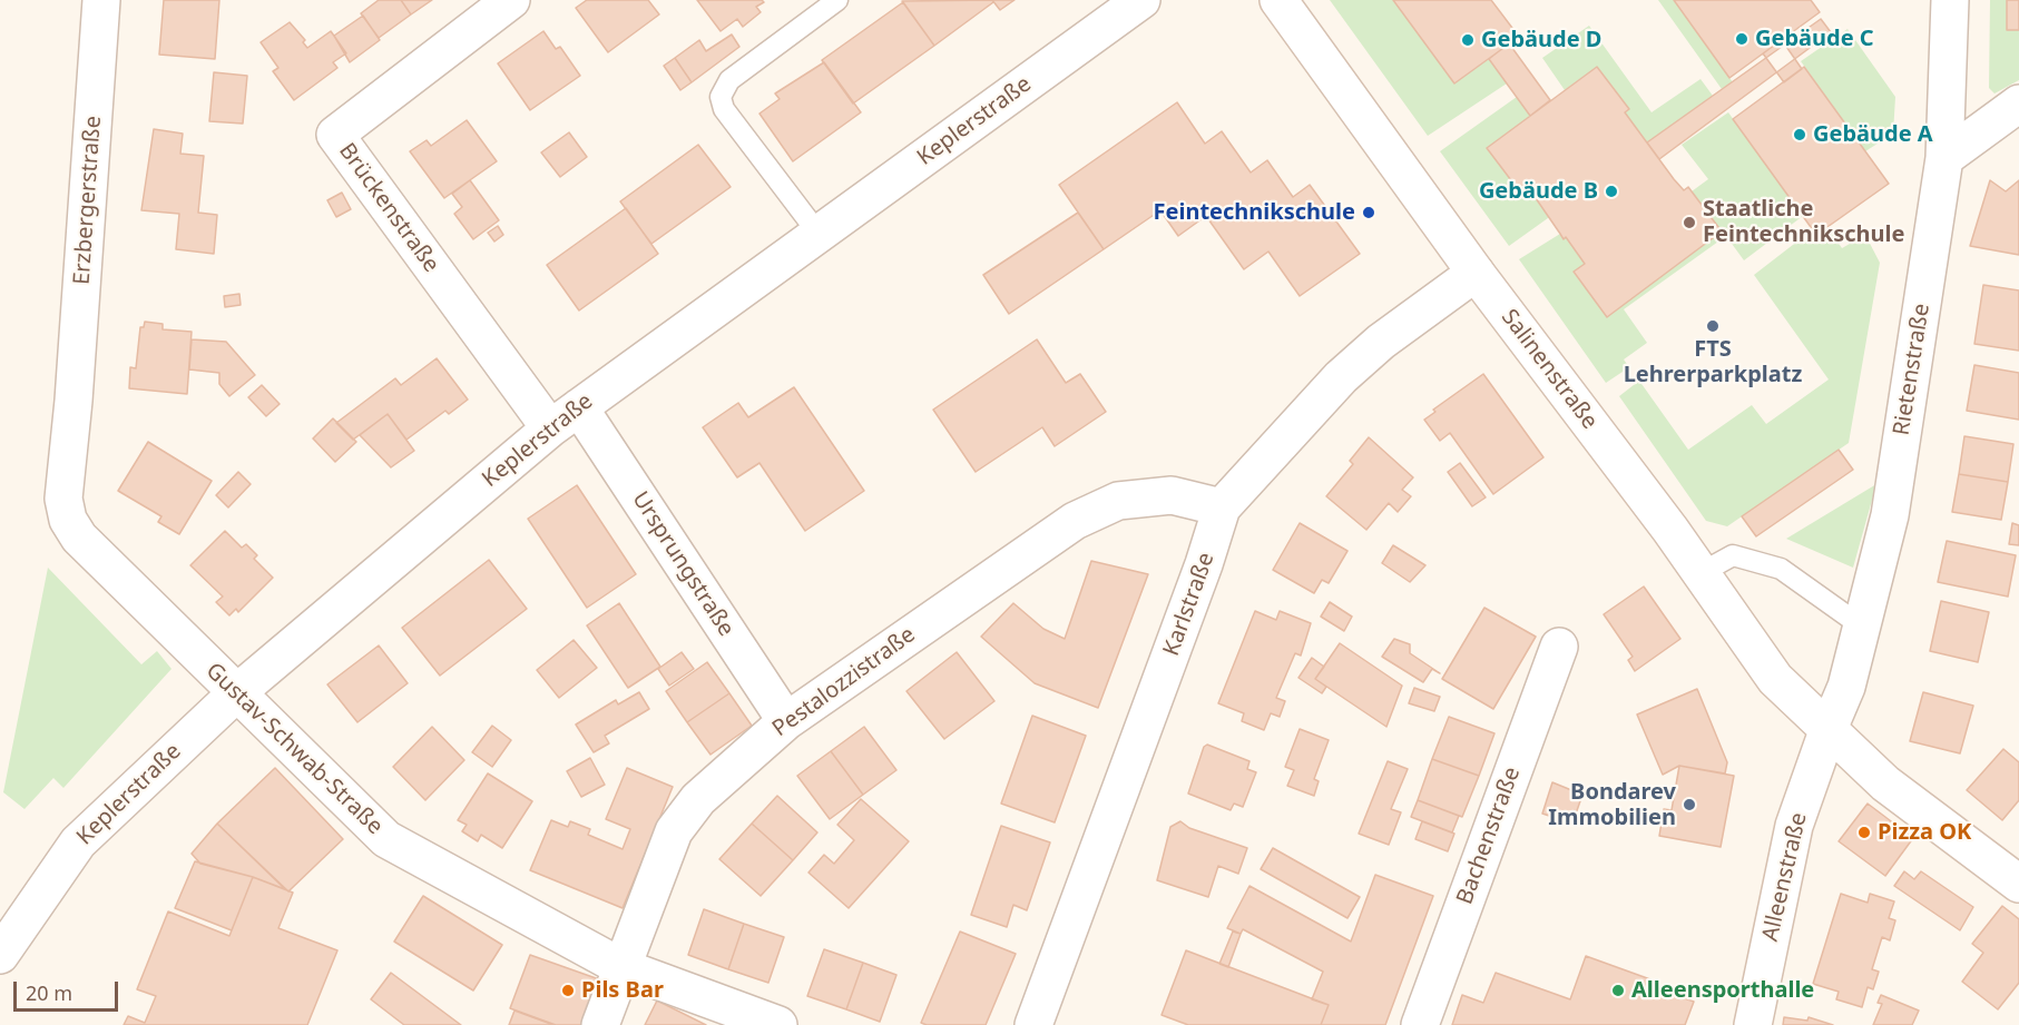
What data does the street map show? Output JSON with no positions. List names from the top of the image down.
{
  "streets": {
    "street": [
      "Keplerstraße",
      "Erzbergerstraße",
      "Brückenstraße",
      "Salinenstraße",
      "Rietenstraße",
      "Ursprungstraße",
      "Karlstraße",
      "Pestalozzistraße",
      "Gustav-Schwab-Straße",
      "Bachenstraße",
      "Alleenstraße"
    ]
  },
  "crossings": [
    ["Keplerstraße", "Brückenstraße"],
    ["Keplerstraße", "Ursprungstraße"],
    ["Keplerstraße", "Gustav-Schwab-Straße"],
    ["Erzbergerstraße", "Gustav-Schwab-Straße"],
    ["Brückenstraße", "Ursprungstraße"],
    ["Salinenstraße", "Rietenstraße"],
    ["Salinenstraße", "Karlstraße"],
    ["Salinenstraße", "Alleenstraße"],
    ["Rietenstraße", "Alleenstraße"],
    ["Ursprungstraße", "Pestalozzistraße"],
    ["Karlstraße", "Pestalozzistraße"],
    ["Pestalozzistraße", "Gustav-Schwab-Straße"]
  ],
  "places": [
    "Gebäude C",
    "Gebäude D",
    "Gebäude A",
    "Gebäude B",
    "Feintechnikschule",
    "Staatliche Feintechnikschule",
    "FTS Lehrerparkplatz",
    "Bondarev Immobilien",
    "Pizza OK",
    "Pils Bar",
    "Alleensporthalle"
  ],
  "scale_bar": "20 m"
}
